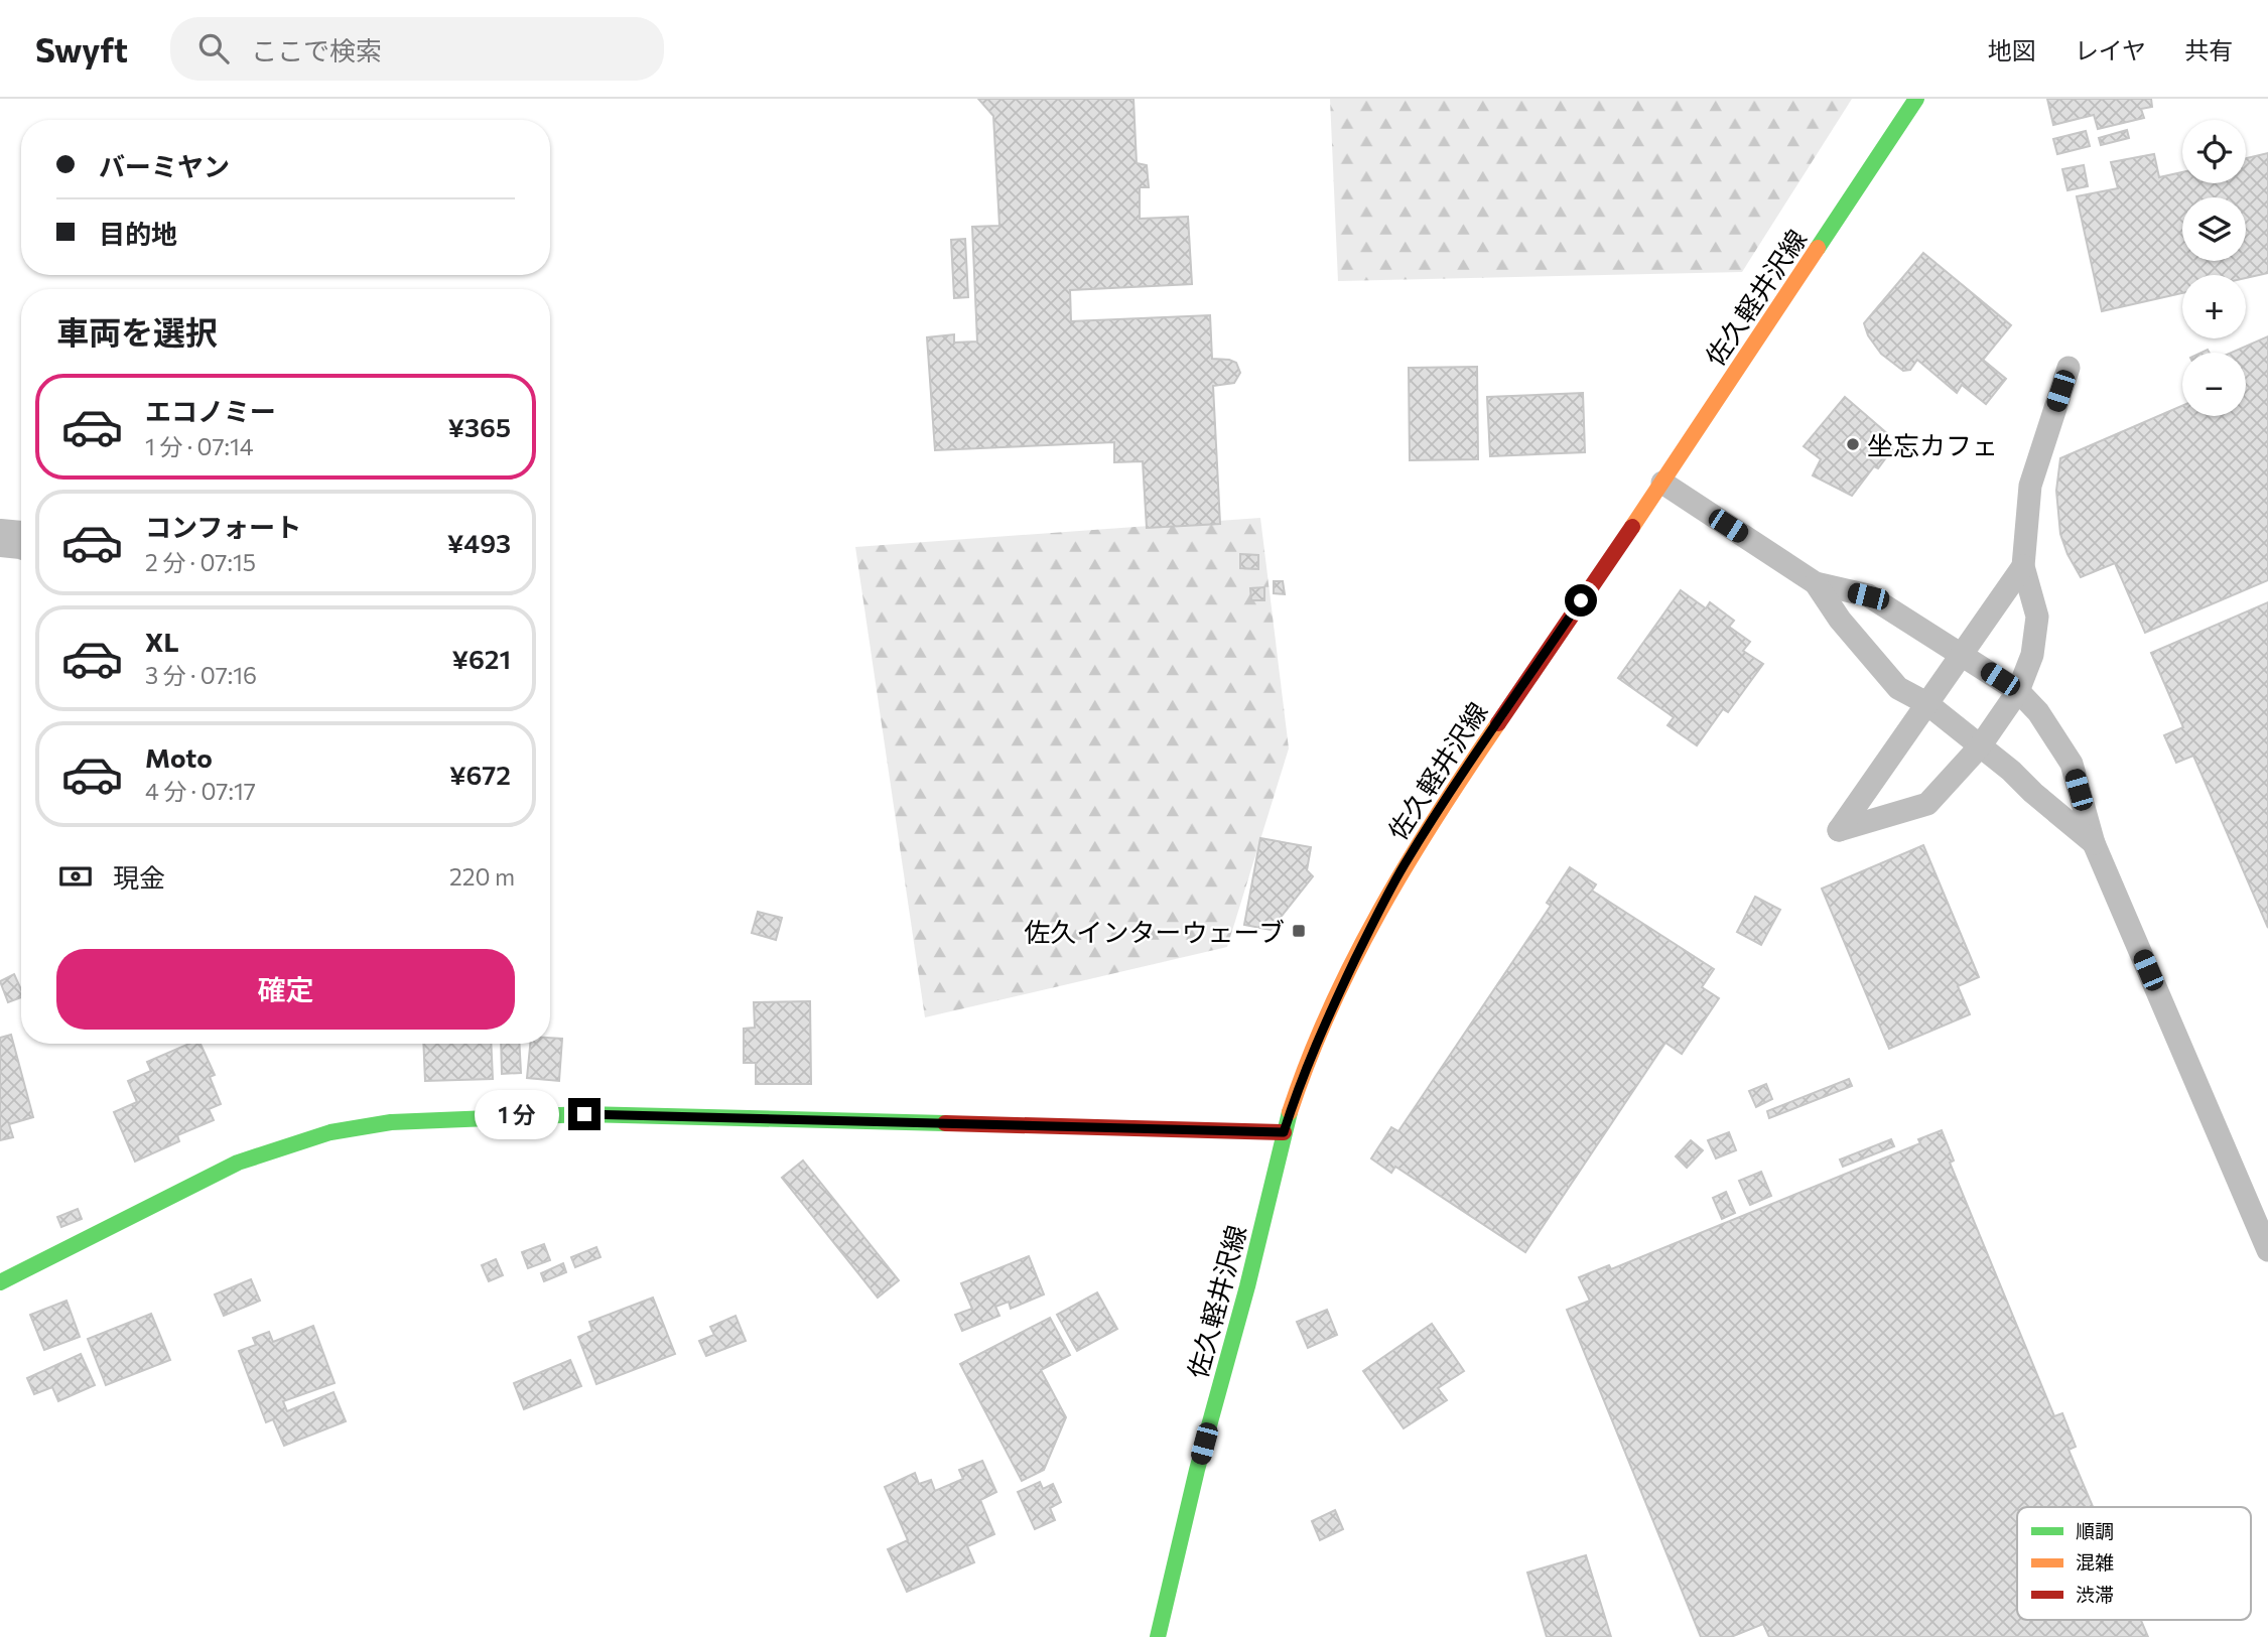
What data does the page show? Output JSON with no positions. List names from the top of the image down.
{
  "streets": {
    "main road": ["佐久軽井沢線"]
  },
  "places": {
    "other": ["坐忘カフェ"],
    "transit": ["佐久インターウェーブ"]
  },
  "legend": ["順調", "混雑", "渋滞"],
  "page": {
    "header": "Swyft",
    "search": "ここで検索",
    "nav": ["地図", "レイヤ", "共有"],
    "map_buttons": ["+", "−"],
    "banner": ["バーミヤン", "目的地"],
    "heading": "車両を選択",
    "list": [
      {
        "name": "エコノミー",
        "note": "1 分 · 07:14",
        "value": "¥365"
      },
      {
        "name": "コンフォート",
        "note": "2 分 · 07:15",
        "value": "¥493"
      },
      {
        "name": "XL",
        "note": "3 分 · 07:16",
        "value": "¥621"
      },
      {
        "name": "Moto",
        "note": "4 分 · 07:17",
        "value": "¥672"
      }
    ],
    "pay": ["現金", "220 m"],
    "buttons": "確定",
    "bubble": "1 分"
  }
}
